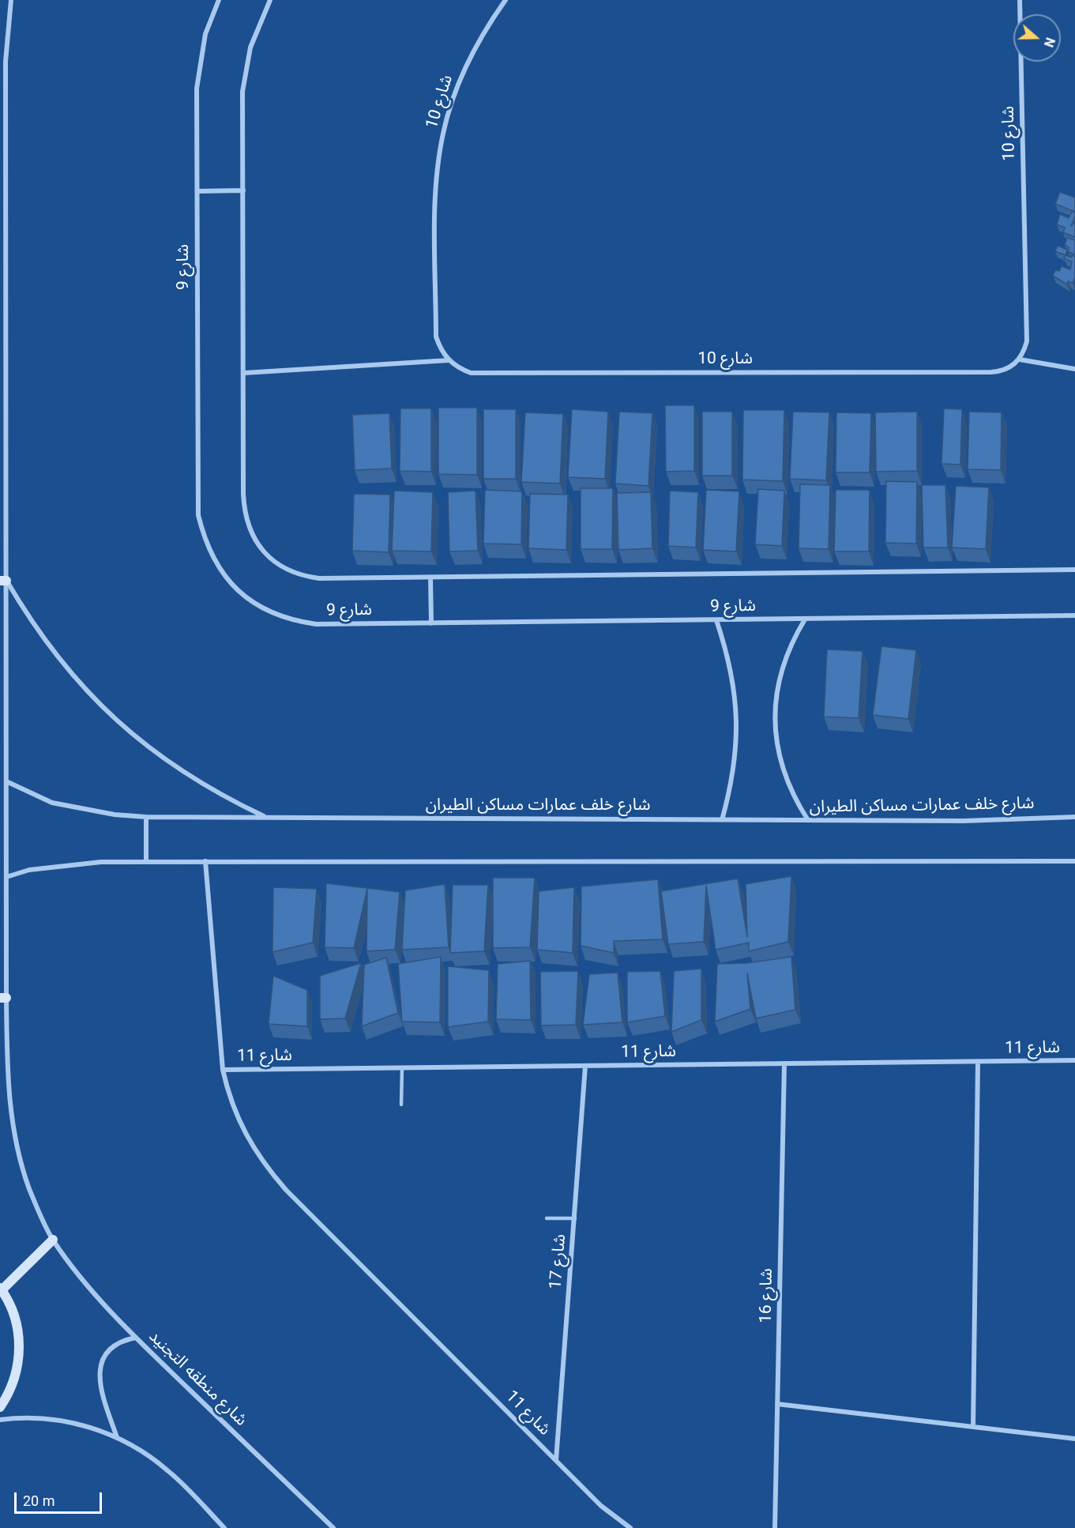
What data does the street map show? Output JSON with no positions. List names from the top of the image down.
{
  "streets": {
    "street": [
      "شارع 10",
      "شارع 9",
      "شارع خلف عمارات مساكن الطيران",
      "شارع 11",
      "شارع 17",
      "شارع 16",
      "شارع منطقه التجنيد"
    ]
  },
  "crossings": [
    ["شارع خلف عمارات مساكن الطيران", "شارع منطقه التجنيد"],
    ["شارع 11", "شارع 17"],
    ["شارع 11", "شارع 16"]
  ],
  "scale_bar": "20 m",
  "north": "right"
}
